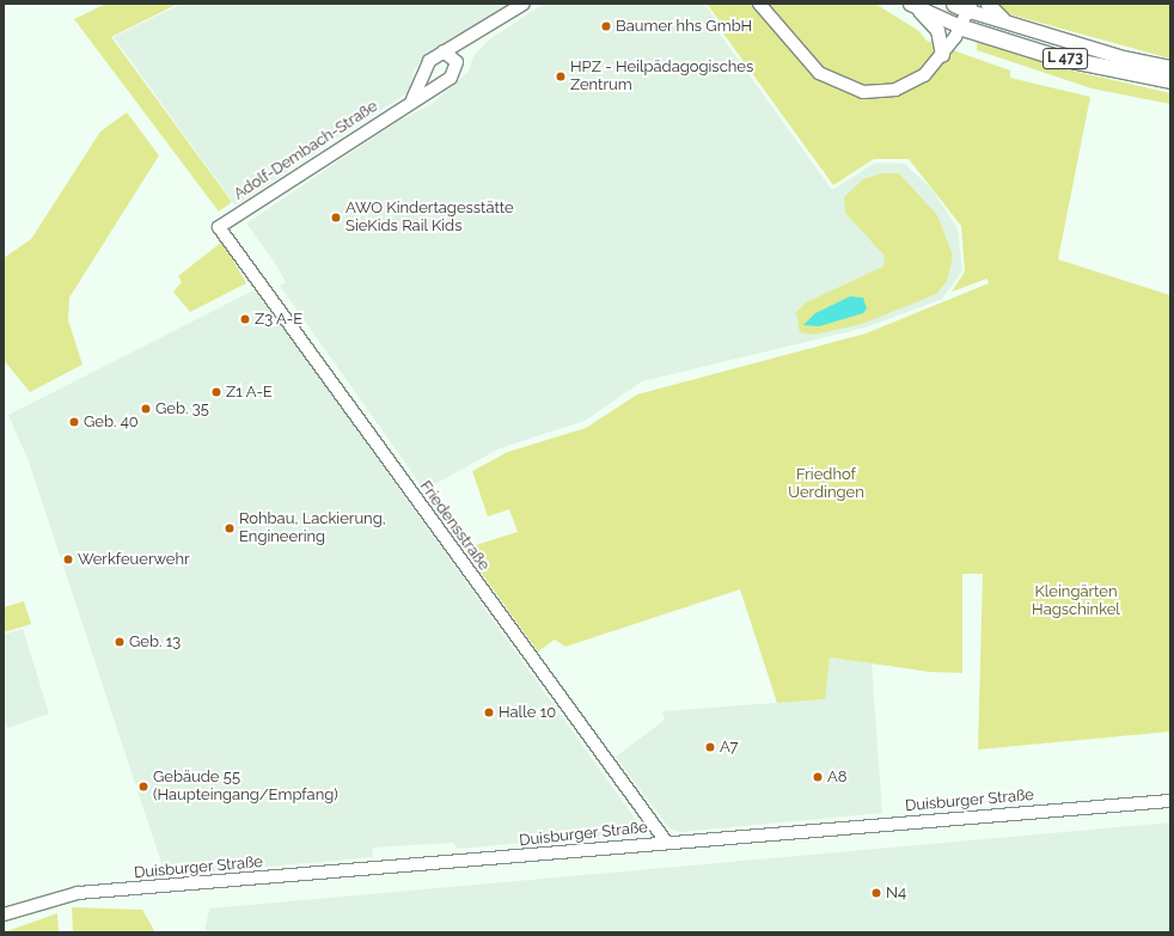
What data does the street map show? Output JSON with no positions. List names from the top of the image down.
{
  "streets": {
    "highway": ["L 473"],
    "main road": ["Adolf-Dembach-Straße", "Friedensstraße", "Duisburger Straße"]
  },
  "crossings": [
    ["Adolf-Dembach-Straße", "Friedensstraße"],
    ["Friedensstraße", "Duisburger Straße"]
  ],
  "parks": ["Friedhof Uerdingen", "Kleingärten Hagschinkel"],
  "places": [
    "Baumer hhs GmbH",
    "HPZ - Heilpädagogisches Zentrum",
    "AWO Kindertagesstätte SieKids Rail Kids",
    "Z3 A-E",
    "Z1 A-E",
    "Geb. 35",
    "Geb. 40",
    "Rohbau, Lackierung, Engineering",
    "Werkfeuerwehr",
    "Geb. 13",
    "Halle 10",
    "A7",
    "A8",
    "Gebäude 55 (Haupteingang/Empfang)",
    "N4"
  ]
}
